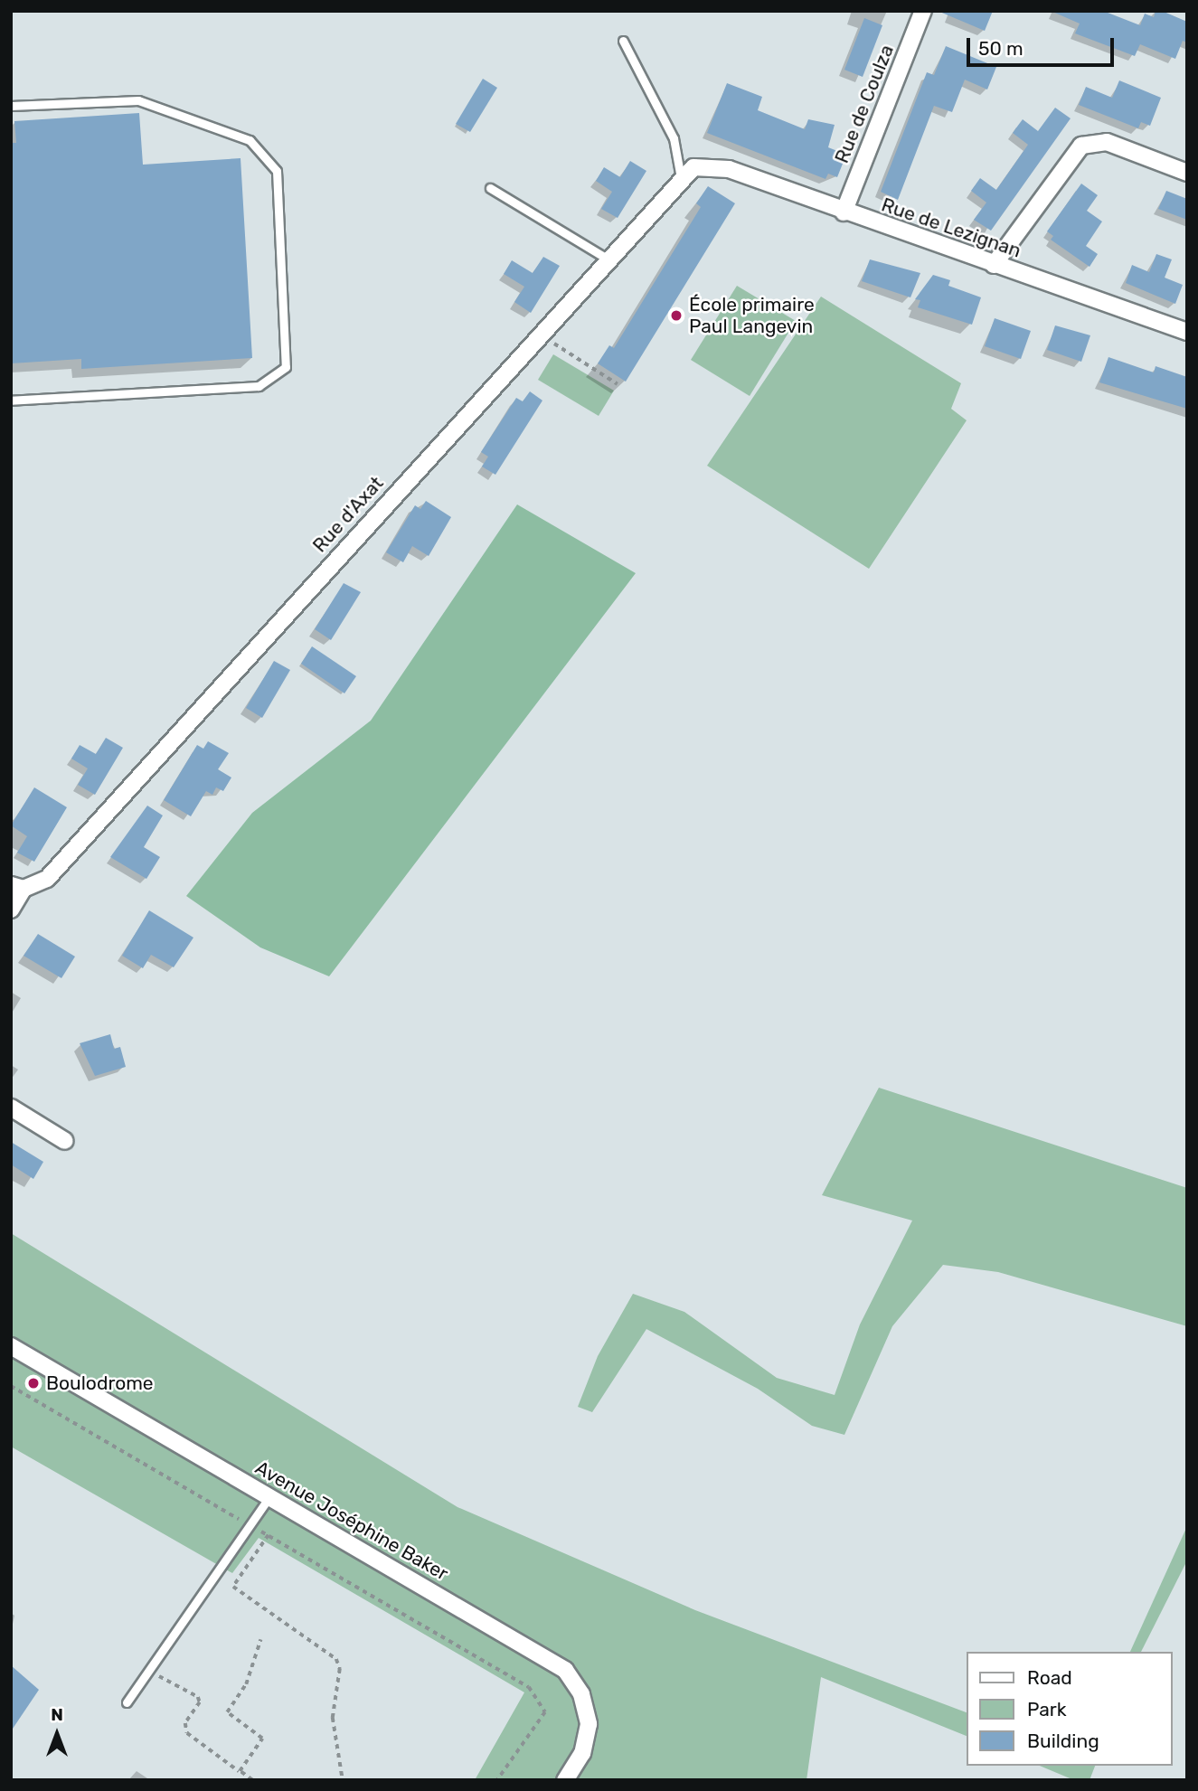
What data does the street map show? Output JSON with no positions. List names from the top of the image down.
{
  "streets": {
    "street": [
      "Rue de Coulza",
      "Rue de Lezignan",
      "Rue d'Axat",
      "Avenue Joséphine Baker"
    ]
  },
  "crossings": [
    ["Rue de Coulza", "Rue de Lezignan"],
    ["Rue de Lezignan", "Rue d'Axat"]
  ],
  "places": ["École primaire Paul Langevin", "Boulodrome"],
  "legend": ["Road", "Park", "Building"],
  "scale_bar": "50 m",
  "north": "top"
}
